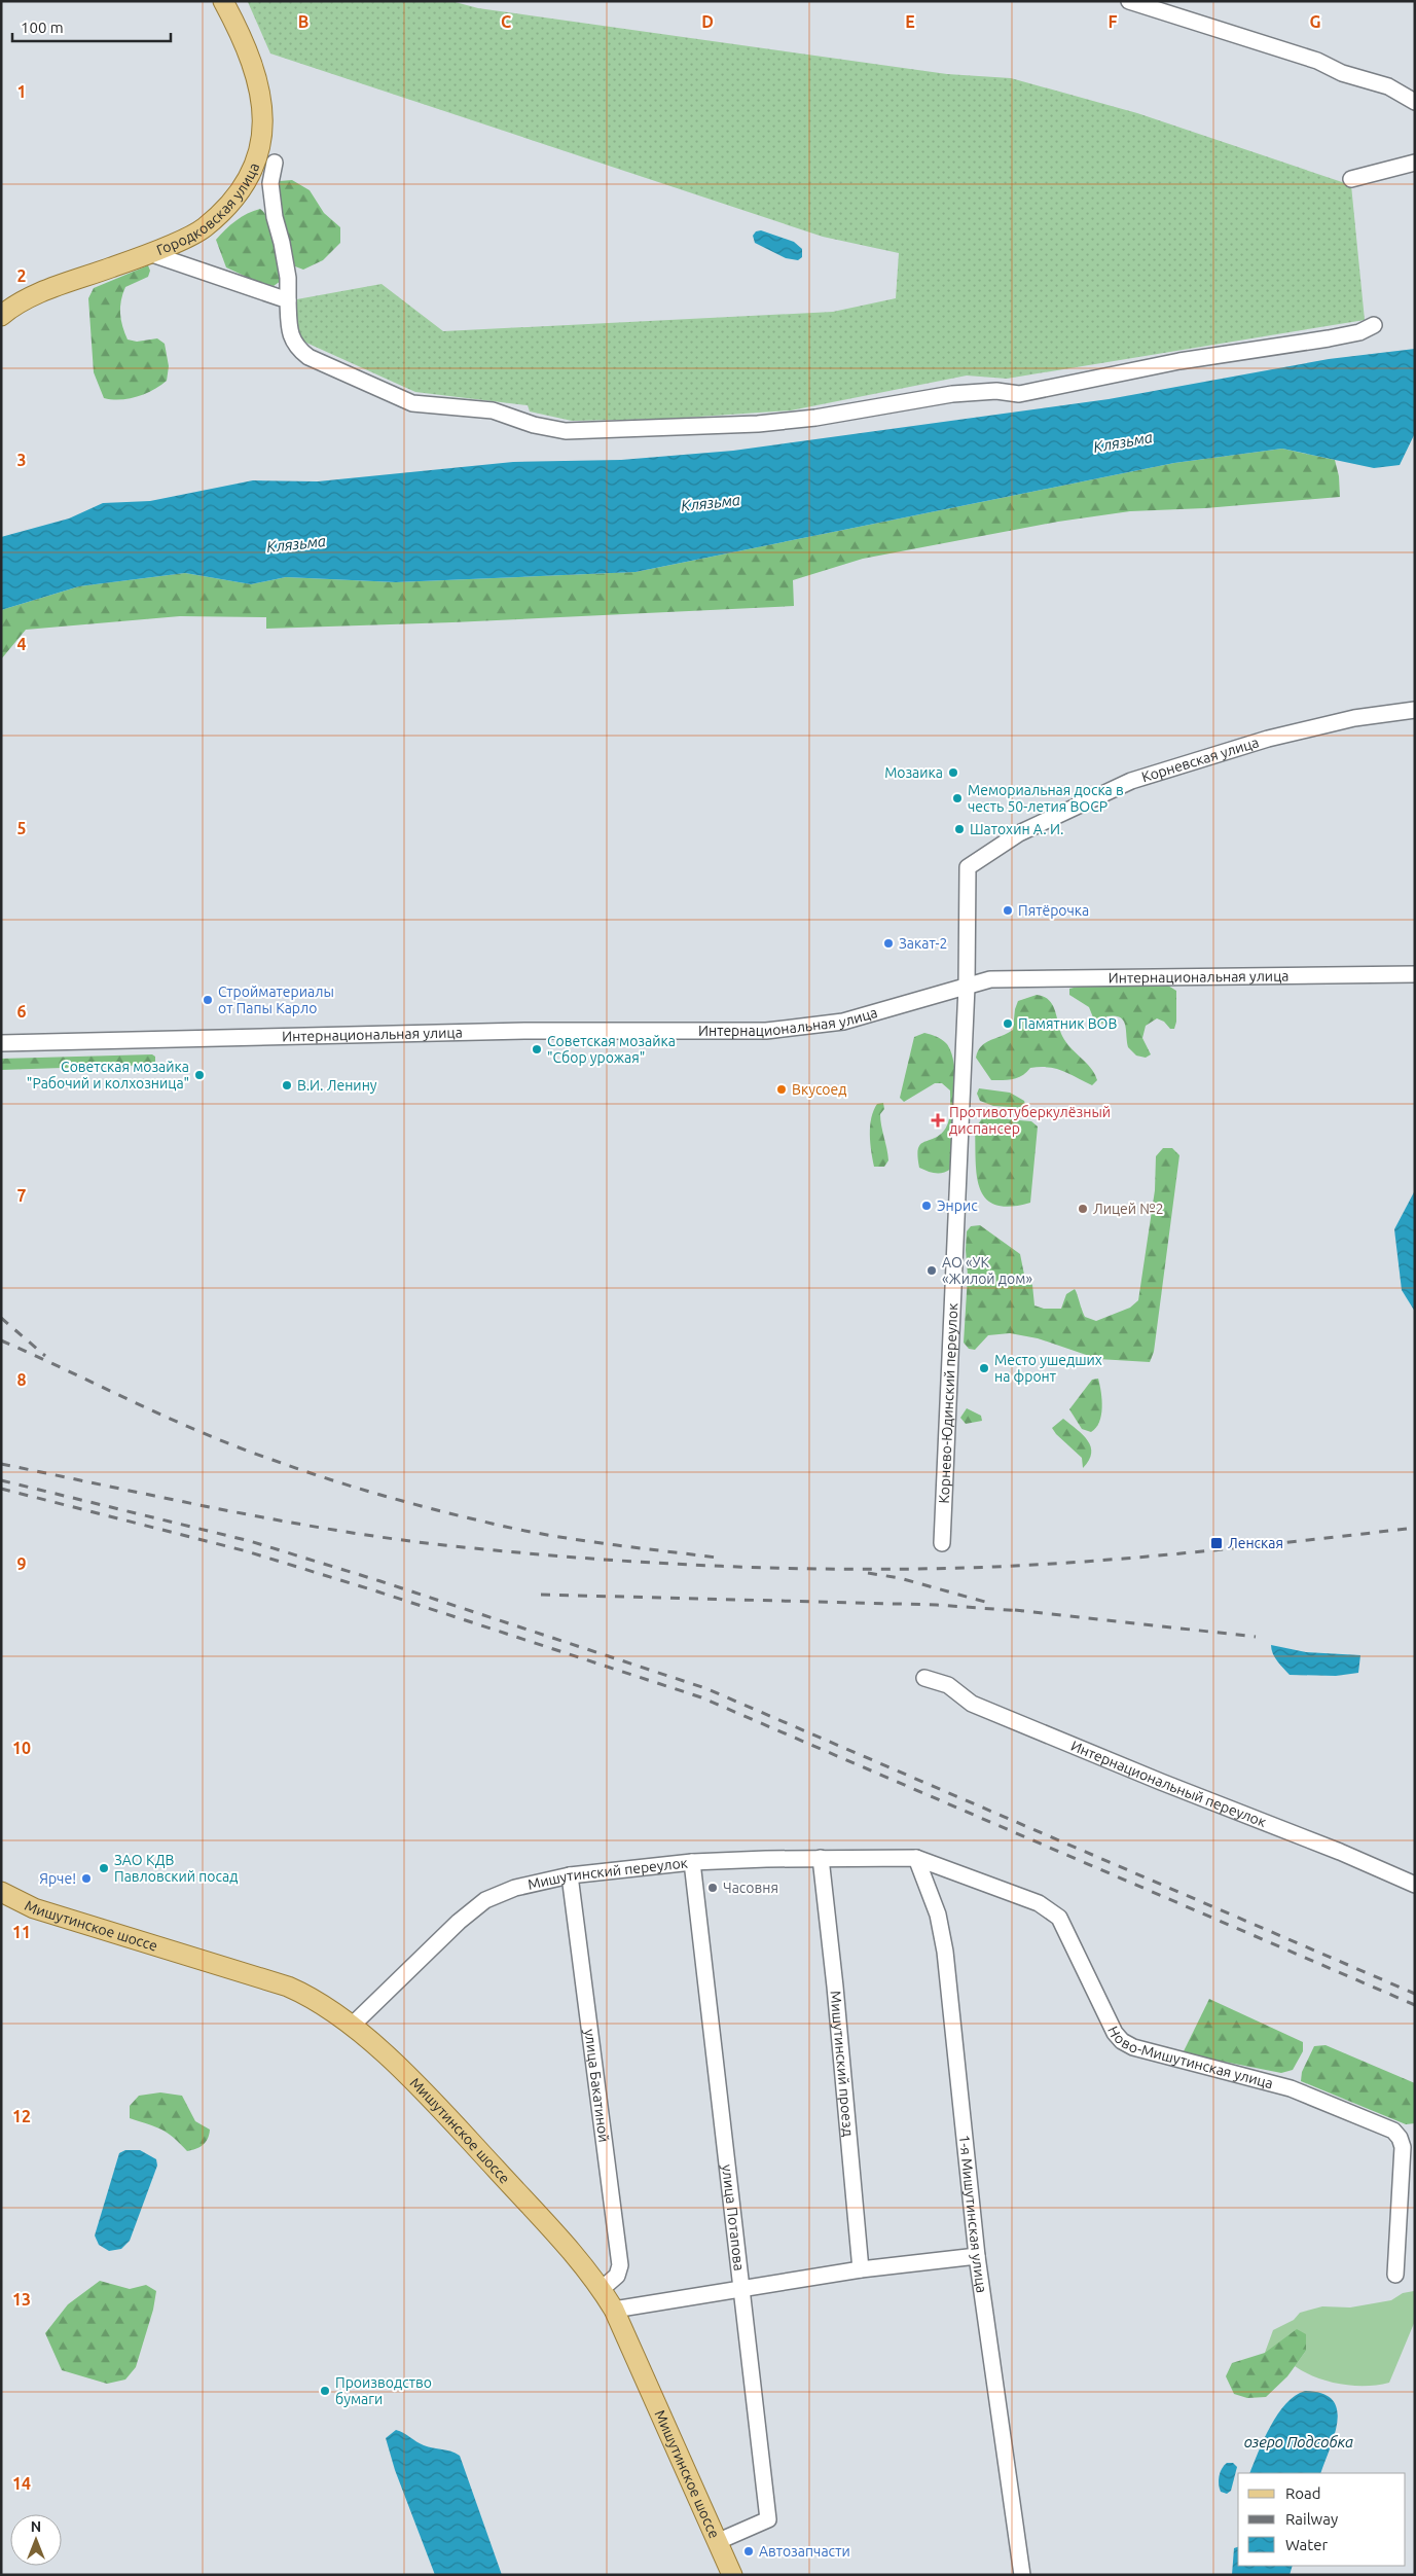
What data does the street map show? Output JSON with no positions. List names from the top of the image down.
{
  "streets": {
    "main road": ["Городковская улица", "Мишутинское шоссе"],
    "street": [
      "Корневская улица",
      "Интернациональная улица",
      "Корнево-Юдинский переулок",
      "Интернациональный переулок",
      "Мишутинский переулок",
      "Ново-Мишутинская улица",
      "Мишутинский проезд",
      "улица Бакатиной",
      "1-я Мишутинская улица",
      "улица Потапова"
    ]
  },
  "crossings": [
    ["Корневская улица", "Интернациональная улица"],
    ["Корневская улица", "Корнево-Юдинский переулок"],
    ["Интернациональная улица", "Корнево-Юдинский переулок"],
    ["Мишутинский переулок", "Мишутинское шоссе"],
    ["Мишутинский переулок", "Ново-Мишутинская улица"],
    ["Мишутинский переулок", "Мишутинский проезд"],
    ["Мишутинский переулок", "улица Бакатиной"],
    ["Мишутинский переулок", "1-я Мишутинская улица"],
    ["Мишутинский переулок", "улица Потапова"],
    ["Мишутинское шоссе", "улица Бакатиной"],
    ["Мишутинское шоссе", "улица Потапова"],
    ["Ново-Мишутинская улица", "1-я Мишутинская улица"]
  ],
  "water": ["Клязьма", "озеро Подсобка"],
  "places": {
    "other": [
      "Мозаика",
      "Мемориальная доска в честь 50-летия ВОСР",
      "Шатохин А. И.",
      "Пятёрочка",
      "Закат-2",
      "Стройматериалы от Папы Карло",
      "Памятник ВОВ",
      "Советская мозайка \"Сбор урожая\"",
      "Советская мозайка \"Рабочий и колхозница\"",
      "В.И. Ленину",
      "Вкусоед",
      "Энрис",
      "Лицей №2",
      "АО «УК «Жилой дом»",
      "Место ушедших на фронт",
      "ЗАО КДВ Павловский посад",
      "Ярче!",
      "Часовня",
      "Производство бумаги",
      "Автозапчасти"
    ],
    "health": ["Противотуберкулёзный диспансер"],
    "transit": ["Ленская"]
  },
  "legend": ["Road", "Railway", "Water"],
  "scale_bar": "100 m",
  "north": "top",
  "grid": {
    "columns": [
      "B",
      "C",
      "D",
      "E",
      "F",
      "G"
    ],
    "rows": [
      "1",
      "2",
      "3",
      "4",
      "5",
      "6",
      "7",
      "8",
      "9",
      "10",
      "11",
      "12",
      "13",
      "14"
    ]
  }
}
